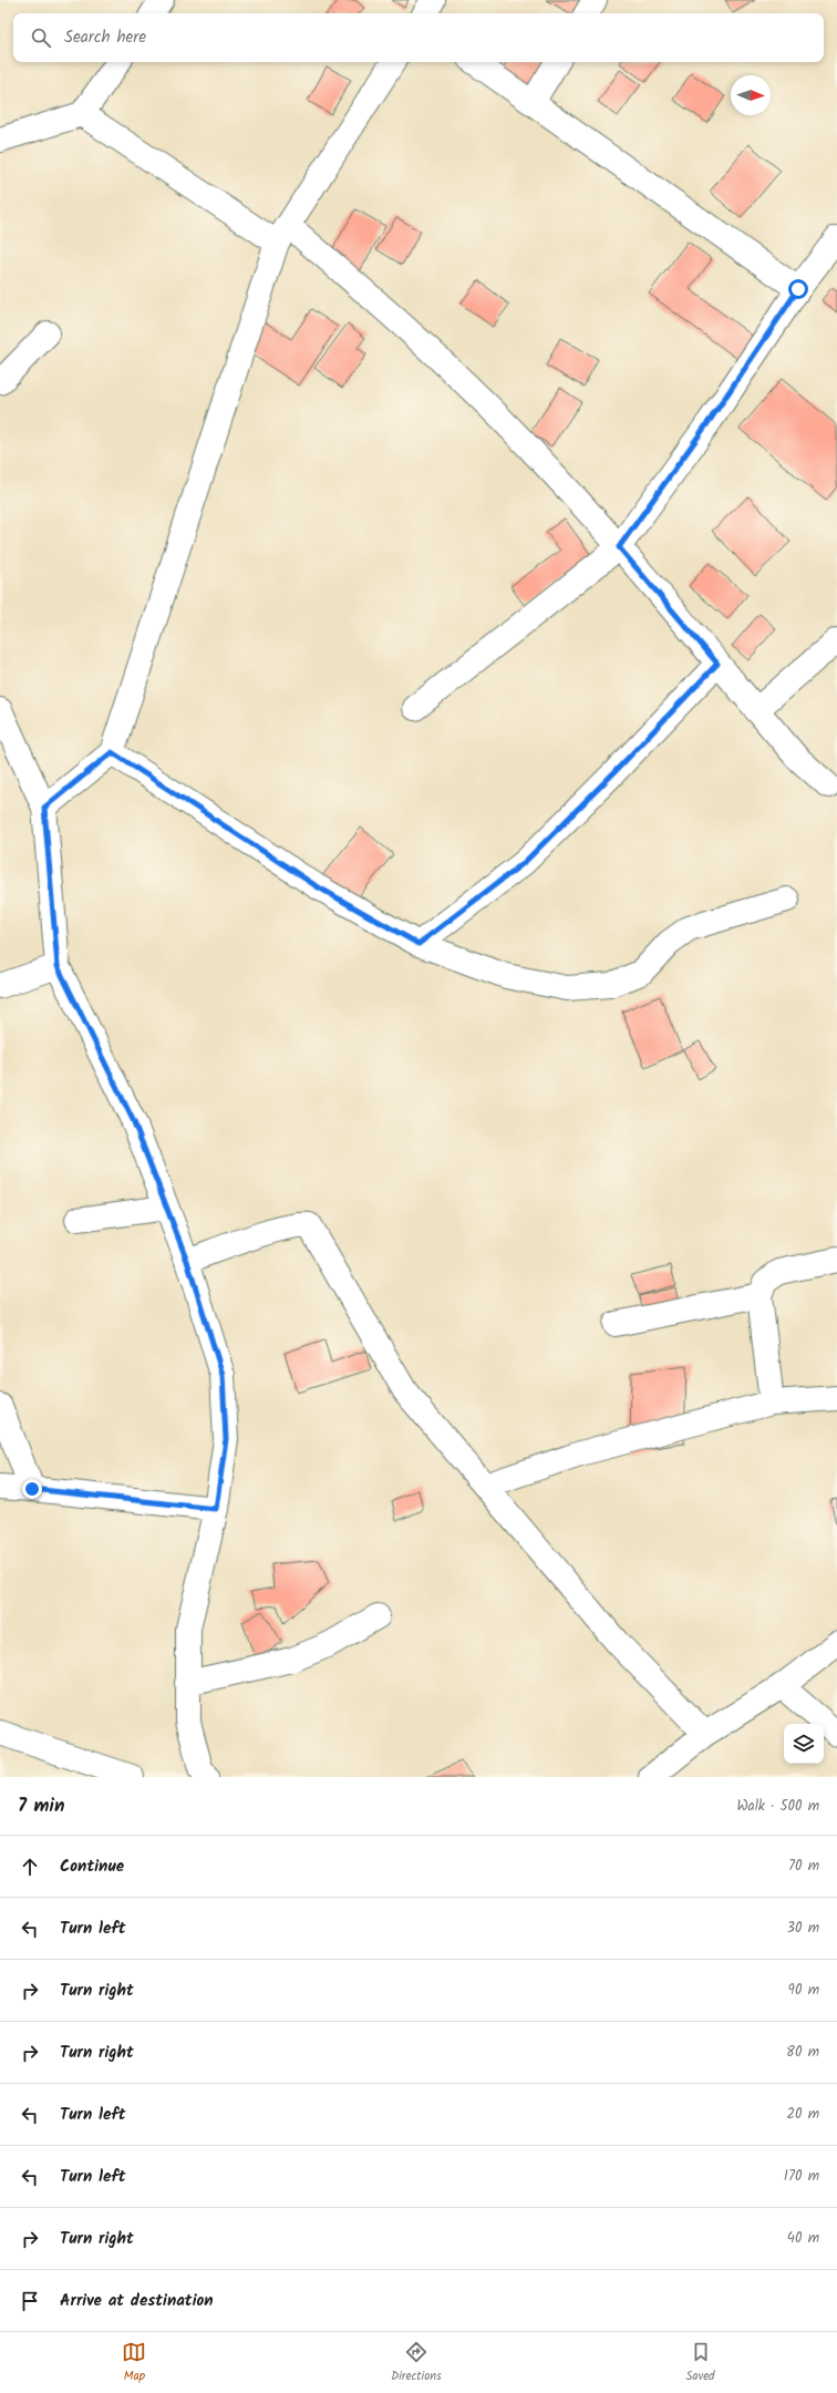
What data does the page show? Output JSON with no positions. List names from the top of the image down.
{
  "north": "right",
  "page": {
    "search": "Search here",
    "heading": ["7 min", "Walk · 500 m"],
    "list": [
      ["Continue", "70 m"],
      ["Turn left", "30 m"],
      ["Turn right", "90 m"],
      ["Turn right", "80 m"],
      ["Turn left", "20 m"],
      ["Turn left", "170 m"],
      ["Turn right", "40 m"],
      "Arrive at destination"
    ],
    "nav": ["Map", "Directions", "Saved"]
  }
}
